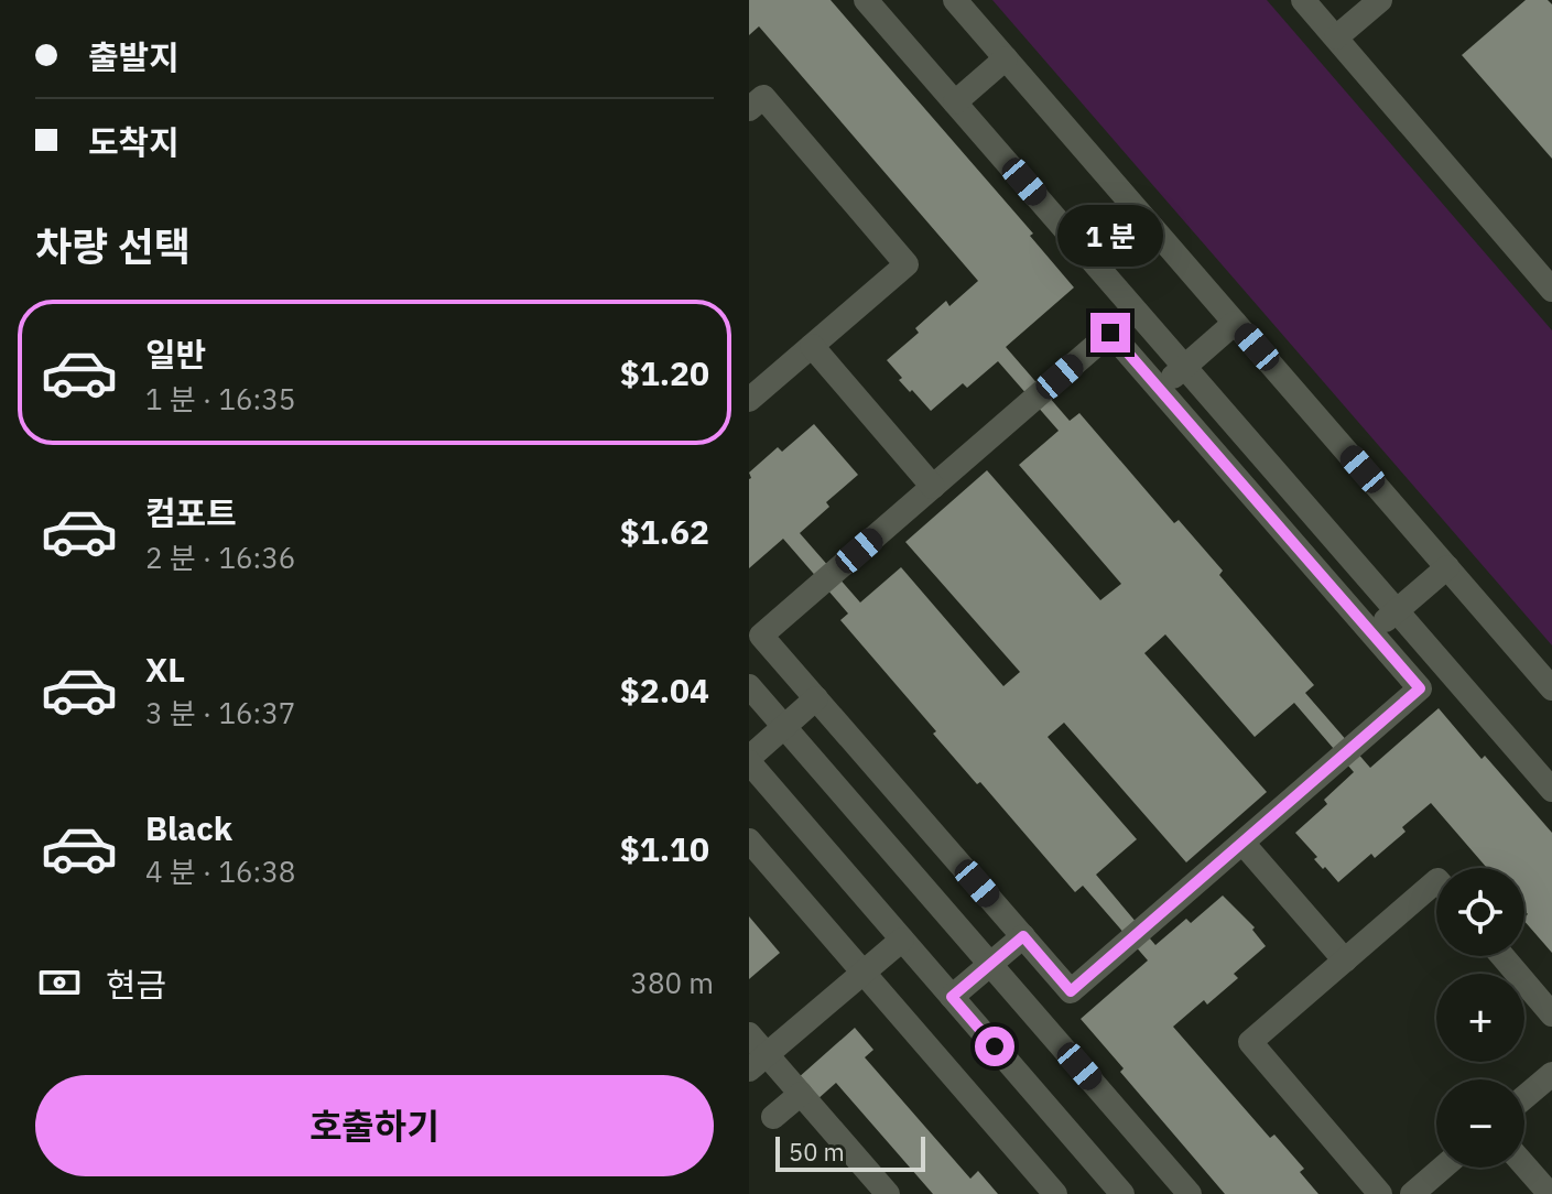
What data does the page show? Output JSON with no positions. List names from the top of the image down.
{
  "scale_bar": "50 m",
  "page": {
    "banner": ["출발지", "도착지"],
    "heading": "차량 선택",
    "bubble": "1 분",
    "list": [
      {
        "name": "일반",
        "note": "1 분 · 16:35",
        "value": "$1.20"
      },
      {
        "name": "컴포트",
        "note": "2 분 · 16:36",
        "value": "$1.62"
      },
      {
        "name": "XL",
        "note": "3 분 · 16:37",
        "value": "$2.04"
      },
      {
        "name": "Black",
        "note": "4 분 · 16:38",
        "value": "$1.10"
      }
    ],
    "map_buttons": ["+", "−"],
    "pay": ["현금", "380 m"],
    "buttons": "호출하기",
    "scale": "50 m"
  }
}
